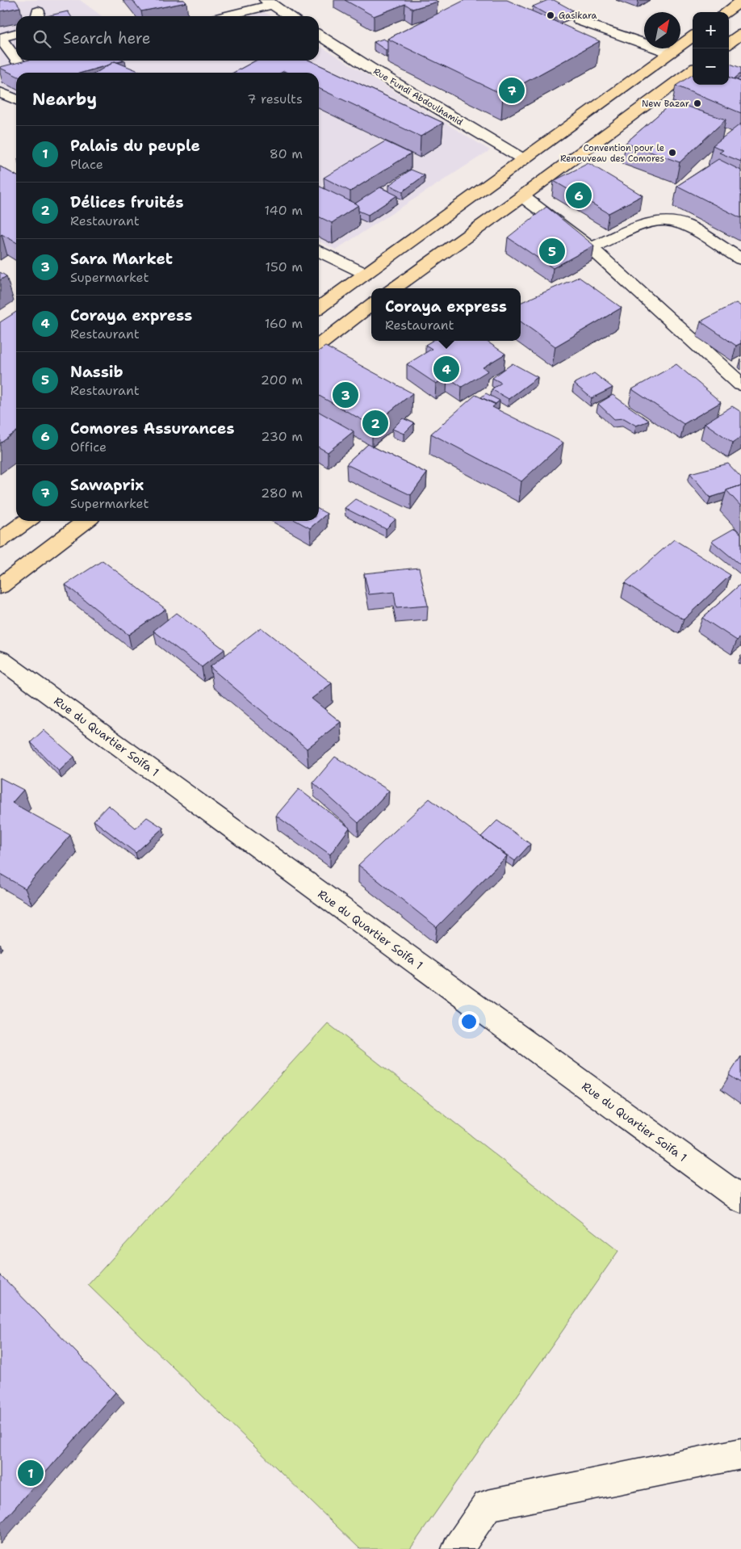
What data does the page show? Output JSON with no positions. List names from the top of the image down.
{
  "streets": {
    "street": ["Rue Fundi Abdoulhamid", "Rue du Quartier Soifa 1"]
  },
  "places": ["Gasikara", "New Bazar", "Convention pour le Renouveau des Comores"],
  "north": "top right",
  "page": {
    "map_buttons": ["+", "−"],
    "search": "Search here",
    "heading": ["Nearby", "7 results"],
    "pins": [
      "7",
      "6",
      "5",
      "4",
      "3",
      "2",
      "1"
    ],
    "list": [
      {
        "mark": "1",
        "name": "Palais du peuple",
        "note": "Place",
        "value": "80 m"
      },
      {
        "mark": "2",
        "name": "Délices fruités",
        "note": "Restaurant",
        "value": "140 m"
      },
      {
        "mark": "3",
        "name": "Sara Market",
        "note": "Supermarket",
        "value": "150 m"
      },
      {
        "mark": "4",
        "name": "Coraya express",
        "note": "Restaurant",
        "value": "160 m"
      },
      {
        "mark": "5",
        "name": "Nassib",
        "note": "Restaurant",
        "value": "200 m"
      },
      {
        "mark": "6",
        "name": "Comores Assurances",
        "note": "Office",
        "value": "230 m"
      },
      {
        "mark": "7",
        "name": "Sawaprix",
        "note": "Supermarket",
        "value": "280 m"
      }
    ],
    "popup": ["Coraya express", "Restaurant"]
  }
}
